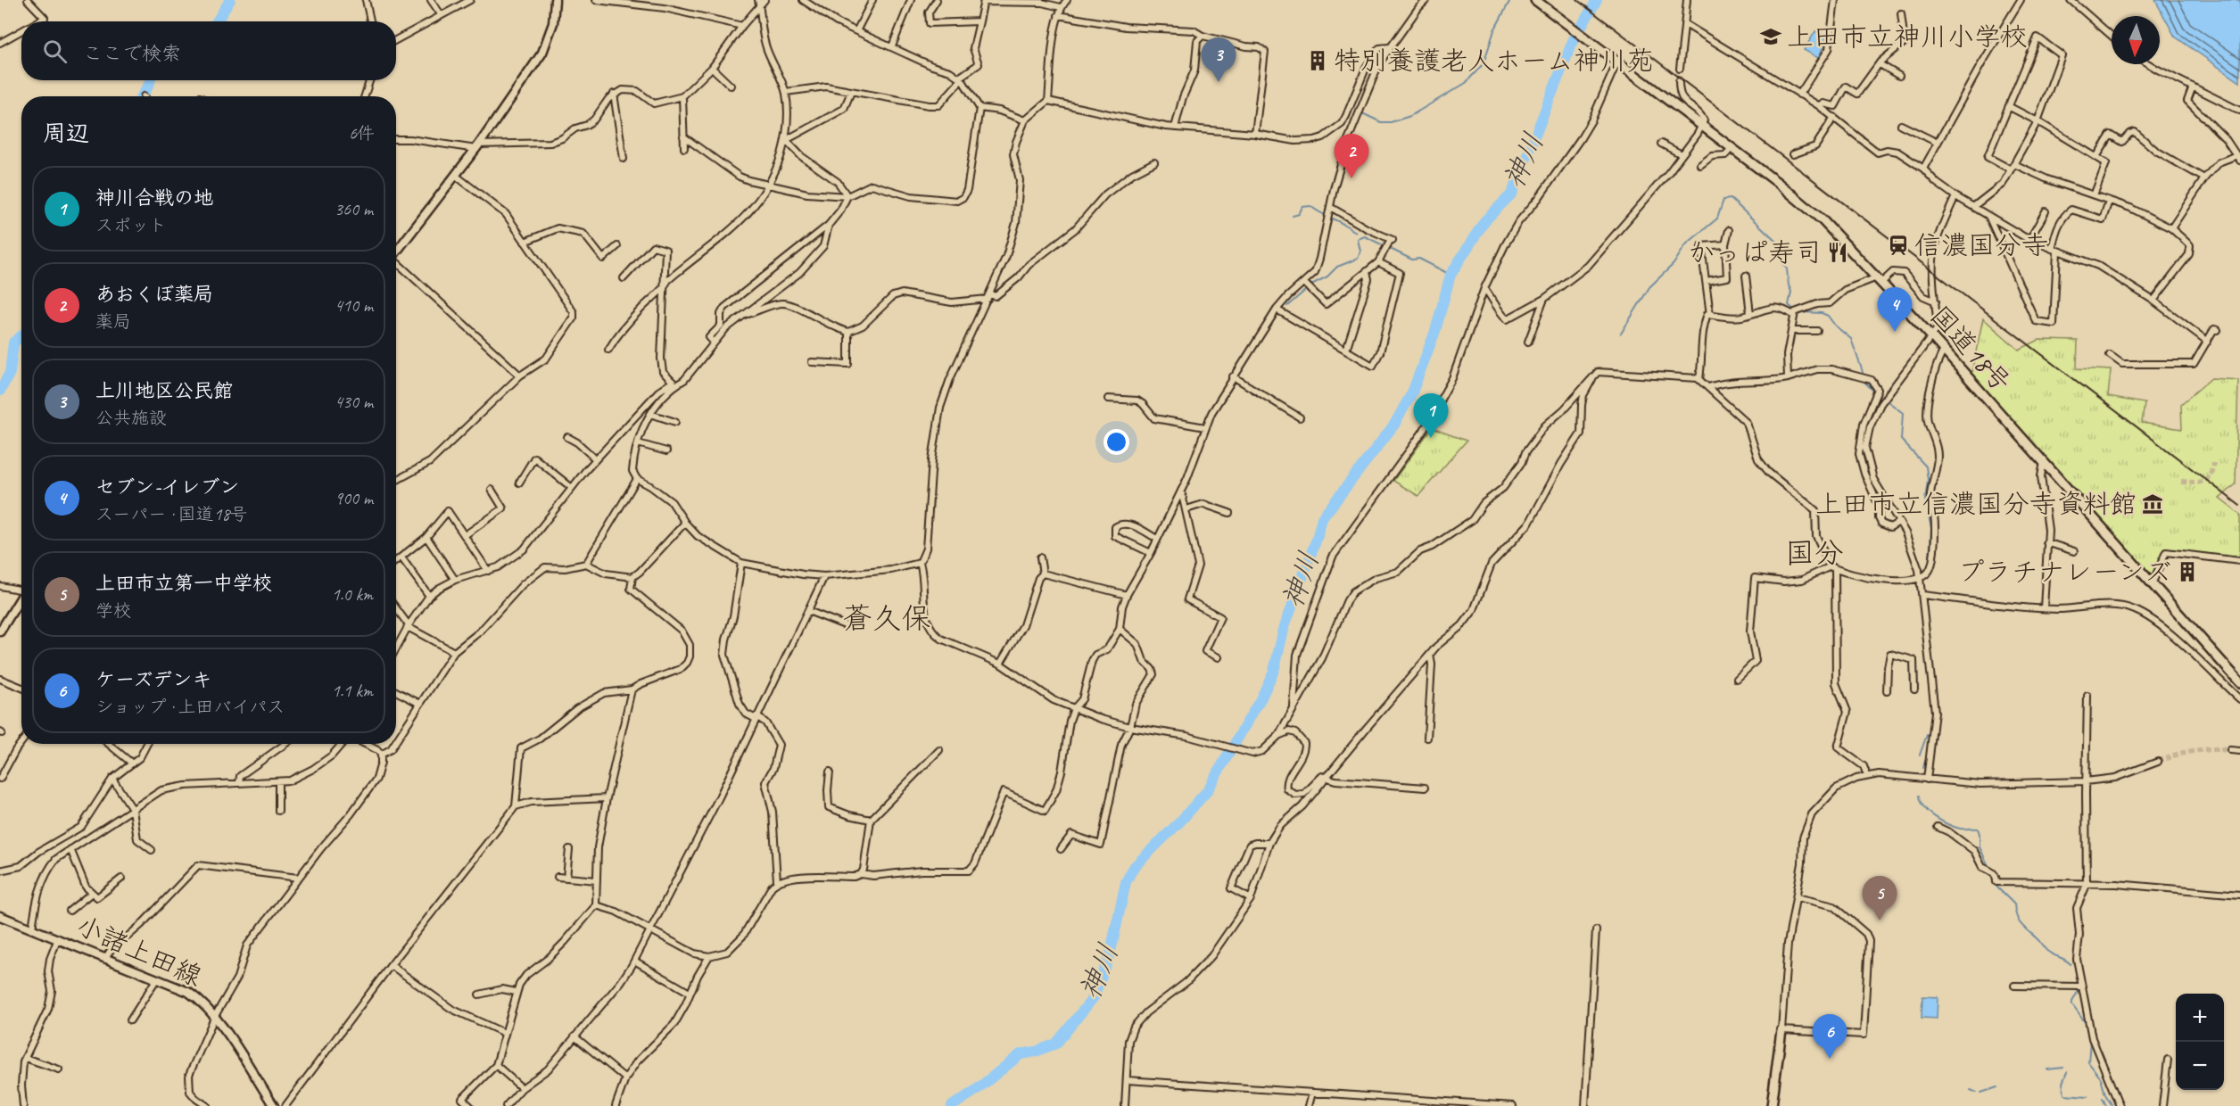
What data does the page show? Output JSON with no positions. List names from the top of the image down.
{
  "streets": {
    "highway": ["国道18号"],
    "main road": ["小諸上田線"]
  },
  "districts": ["国分", "蒼久保"],
  "water": ["神川"],
  "places": {
    "school or university": ["上田市立神川小学校"],
    "building": ["特別養護老人ホーム神川苑", "プラチナレーンズ"],
    "station": ["信濃国分寺"],
    "restaurant": ["かっぱ寿司"],
    "museum": ["上田市立信濃国分寺資料館"]
  },
  "north": "bottom",
  "page": {
    "search": "ここで検索",
    "pins": [
      "3",
      "2",
      "4",
      "1",
      "5",
      "6"
    ],
    "heading": ["周辺", "6件"],
    "list": [
      {
        "mark": "1",
        "name": "神川合戦の地",
        "note": "スポット",
        "value": "360 m"
      },
      {
        "mark": "2",
        "name": "あおくぼ薬局",
        "note": "薬局",
        "value": "410 m"
      },
      {
        "mark": "3",
        "name": "上川地区公民館",
        "note": "公共施設",
        "value": "430 m"
      },
      {
        "mark": "4",
        "name": "セブン-イレブン",
        "note": "スーパー · 国道18号",
        "value": "900 m"
      },
      {
        "mark": "5",
        "name": "上田市立第一中学校",
        "note": "学校",
        "value": "1.0 km"
      },
      {
        "mark": "6",
        "name": "ケーズデンキ",
        "note": "ショップ · 上田バイパス",
        "value": "1.1 km"
      }
    ],
    "map_buttons": ["+", "−"]
  }
}
